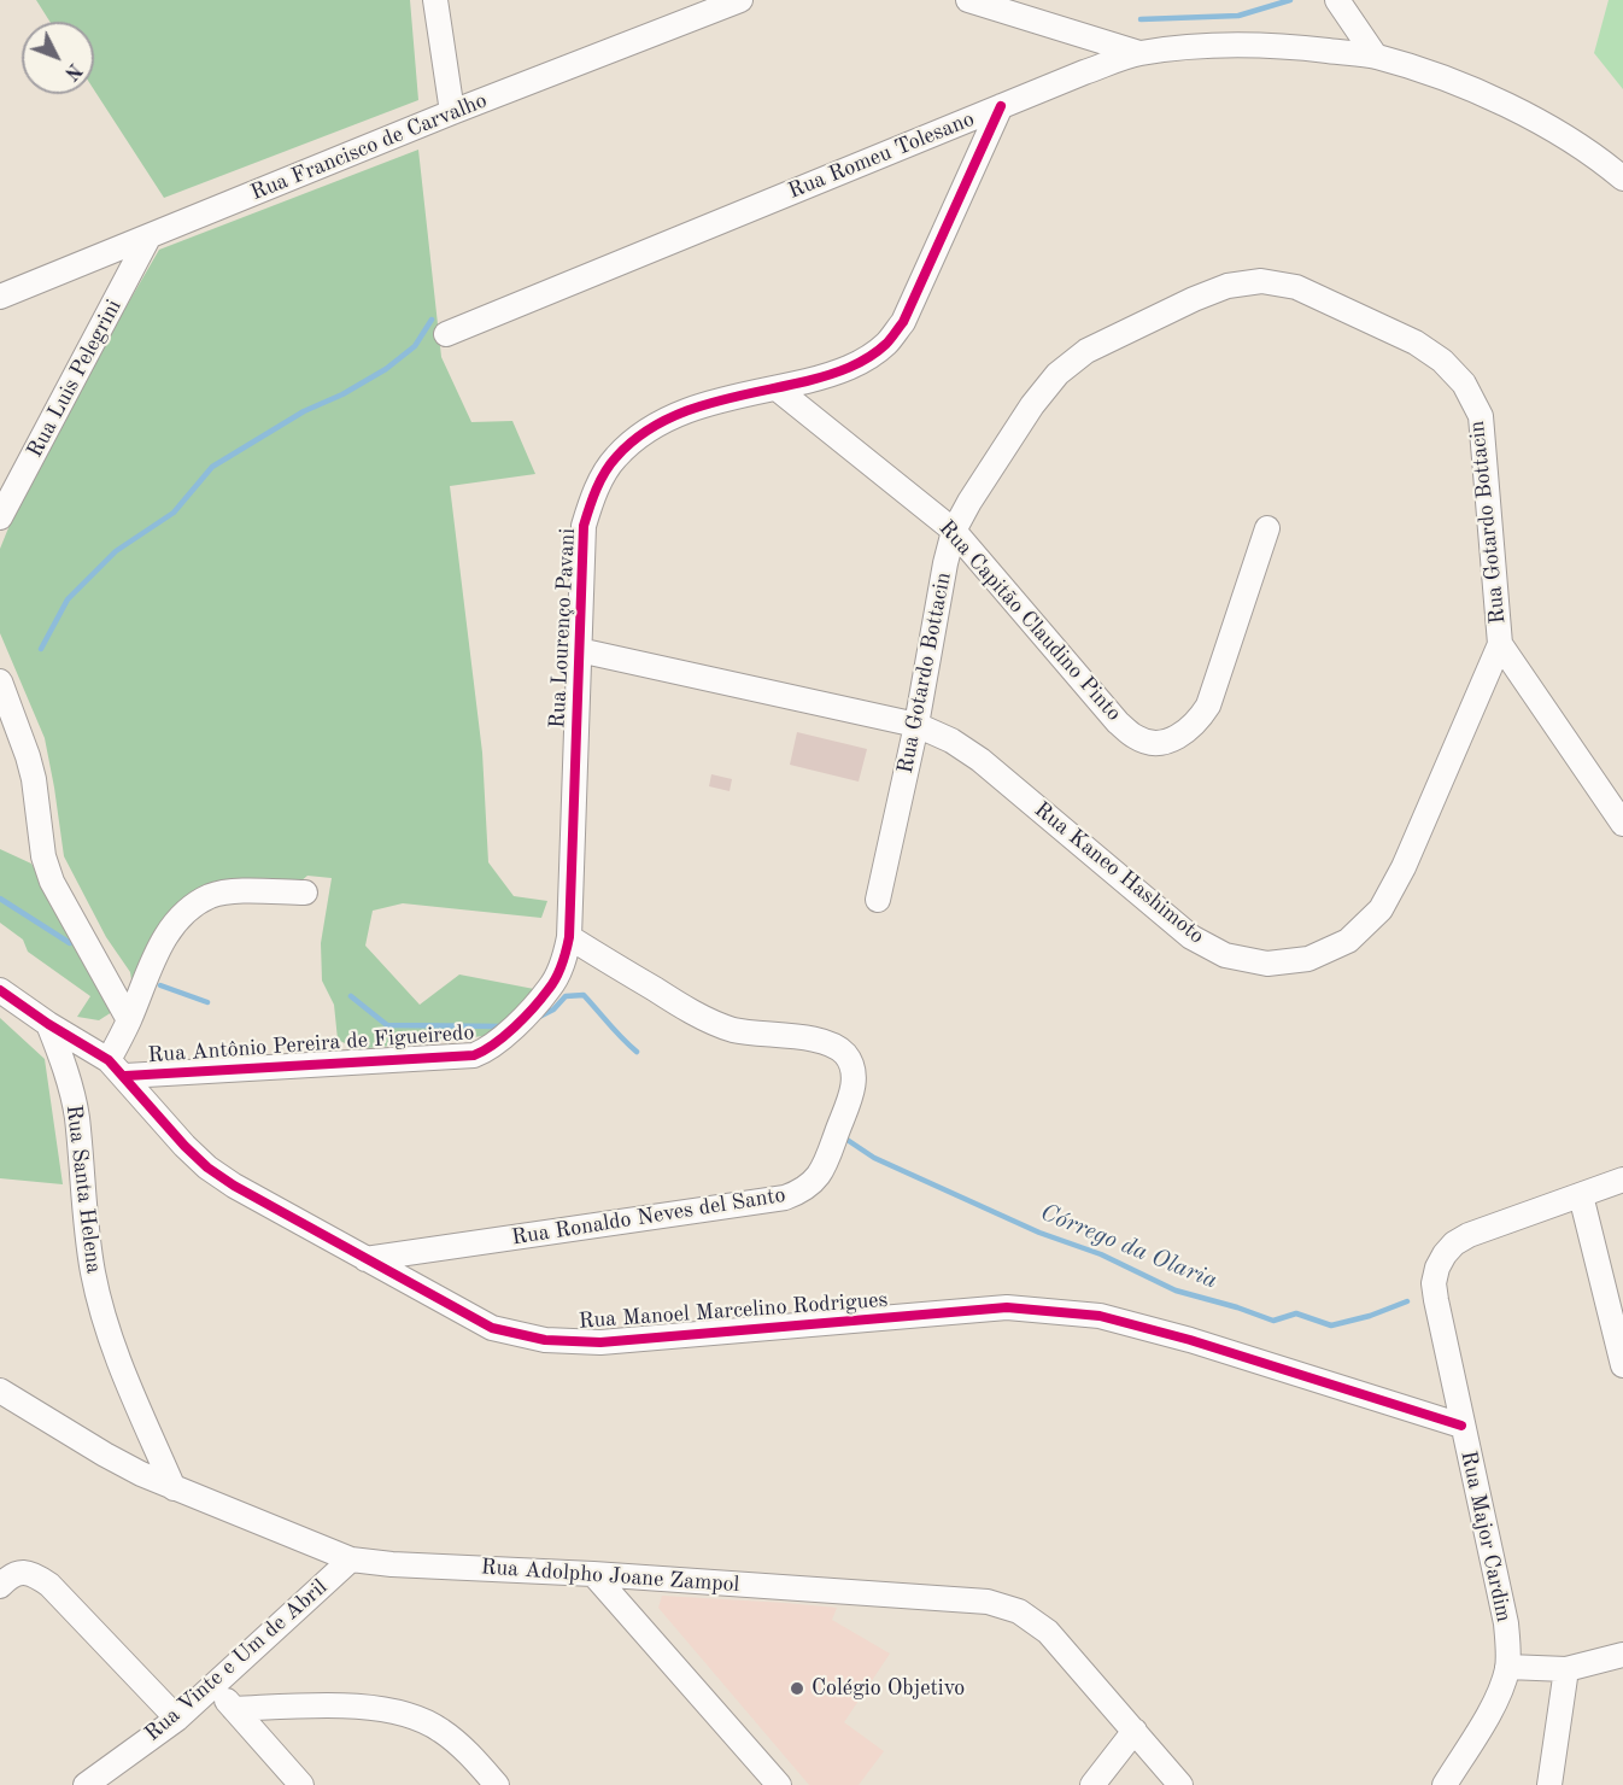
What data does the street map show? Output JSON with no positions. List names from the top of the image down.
{
  "streets": {
    "street": [
      "Rua Francisco de Carvalho",
      "Rua Romeu Tolesano",
      "Rua Luis Pelegrini",
      "Rua Gotardo Bottacin",
      "Rua Capitão Claudino Pinto",
      "Rua Lourenço Pavani",
      "Rua Kaneo Hashimoto",
      "Rua Antônio Pereira de Figueiredo",
      "Rua Santa Helena",
      "Rua Ronaldo Neves del Santo",
      "Rua Manoel Marcelino Rodrigues",
      "Rua Major Cardim",
      "Rua Adolpho Joane Zampol",
      "Rua Vinte e Um de Abril"
    ]
  },
  "crossings": [
    ["Rua Francisco de Carvalho", "Rua Luis Pelegrini"],
    ["Rua Romeu Tolesano", "Rua Lourenço Pavani"],
    ["Rua Gotardo Bottacin", "Rua Capitão Claudino Pinto"],
    ["Rua Gotardo Bottacin", "Rua Kaneo Hashimoto"],
    ["Rua Capitão Claudino Pinto", "Rua Lourenço Pavani"],
    ["Rua Lourenço Pavani", "Rua Kaneo Hashimoto"],
    ["Rua Lourenço Pavani", "Rua Antônio Pereira de Figueiredo"],
    ["Rua Lourenço Pavani", "Rua Ronaldo Neves del Santo"],
    ["Rua Antônio Pereira de Figueiredo", "Rua Ronaldo Neves del Santo"],
    ["Rua Antônio Pereira de Figueiredo", "Rua Manoel Marcelino Rodrigues"],
    ["Rua Santa Helena", "Rua Manoel Marcelino Rodrigues"],
    ["Rua Santa Helena", "Rua Adolpho Joane Zampol"],
    ["Rua Ronaldo Neves del Santo", "Rua Manoel Marcelino Rodrigues"],
    ["Rua Manoel Marcelino Rodrigues", "Rua Major Cardim"],
    ["Rua Adolpho Joane Zampol", "Rua Vinte e Um de Abril"]
  ],
  "water": ["Córrego da Olaria"],
  "places": ["Colégio Objetivo"],
  "north": "bottom right"
}
